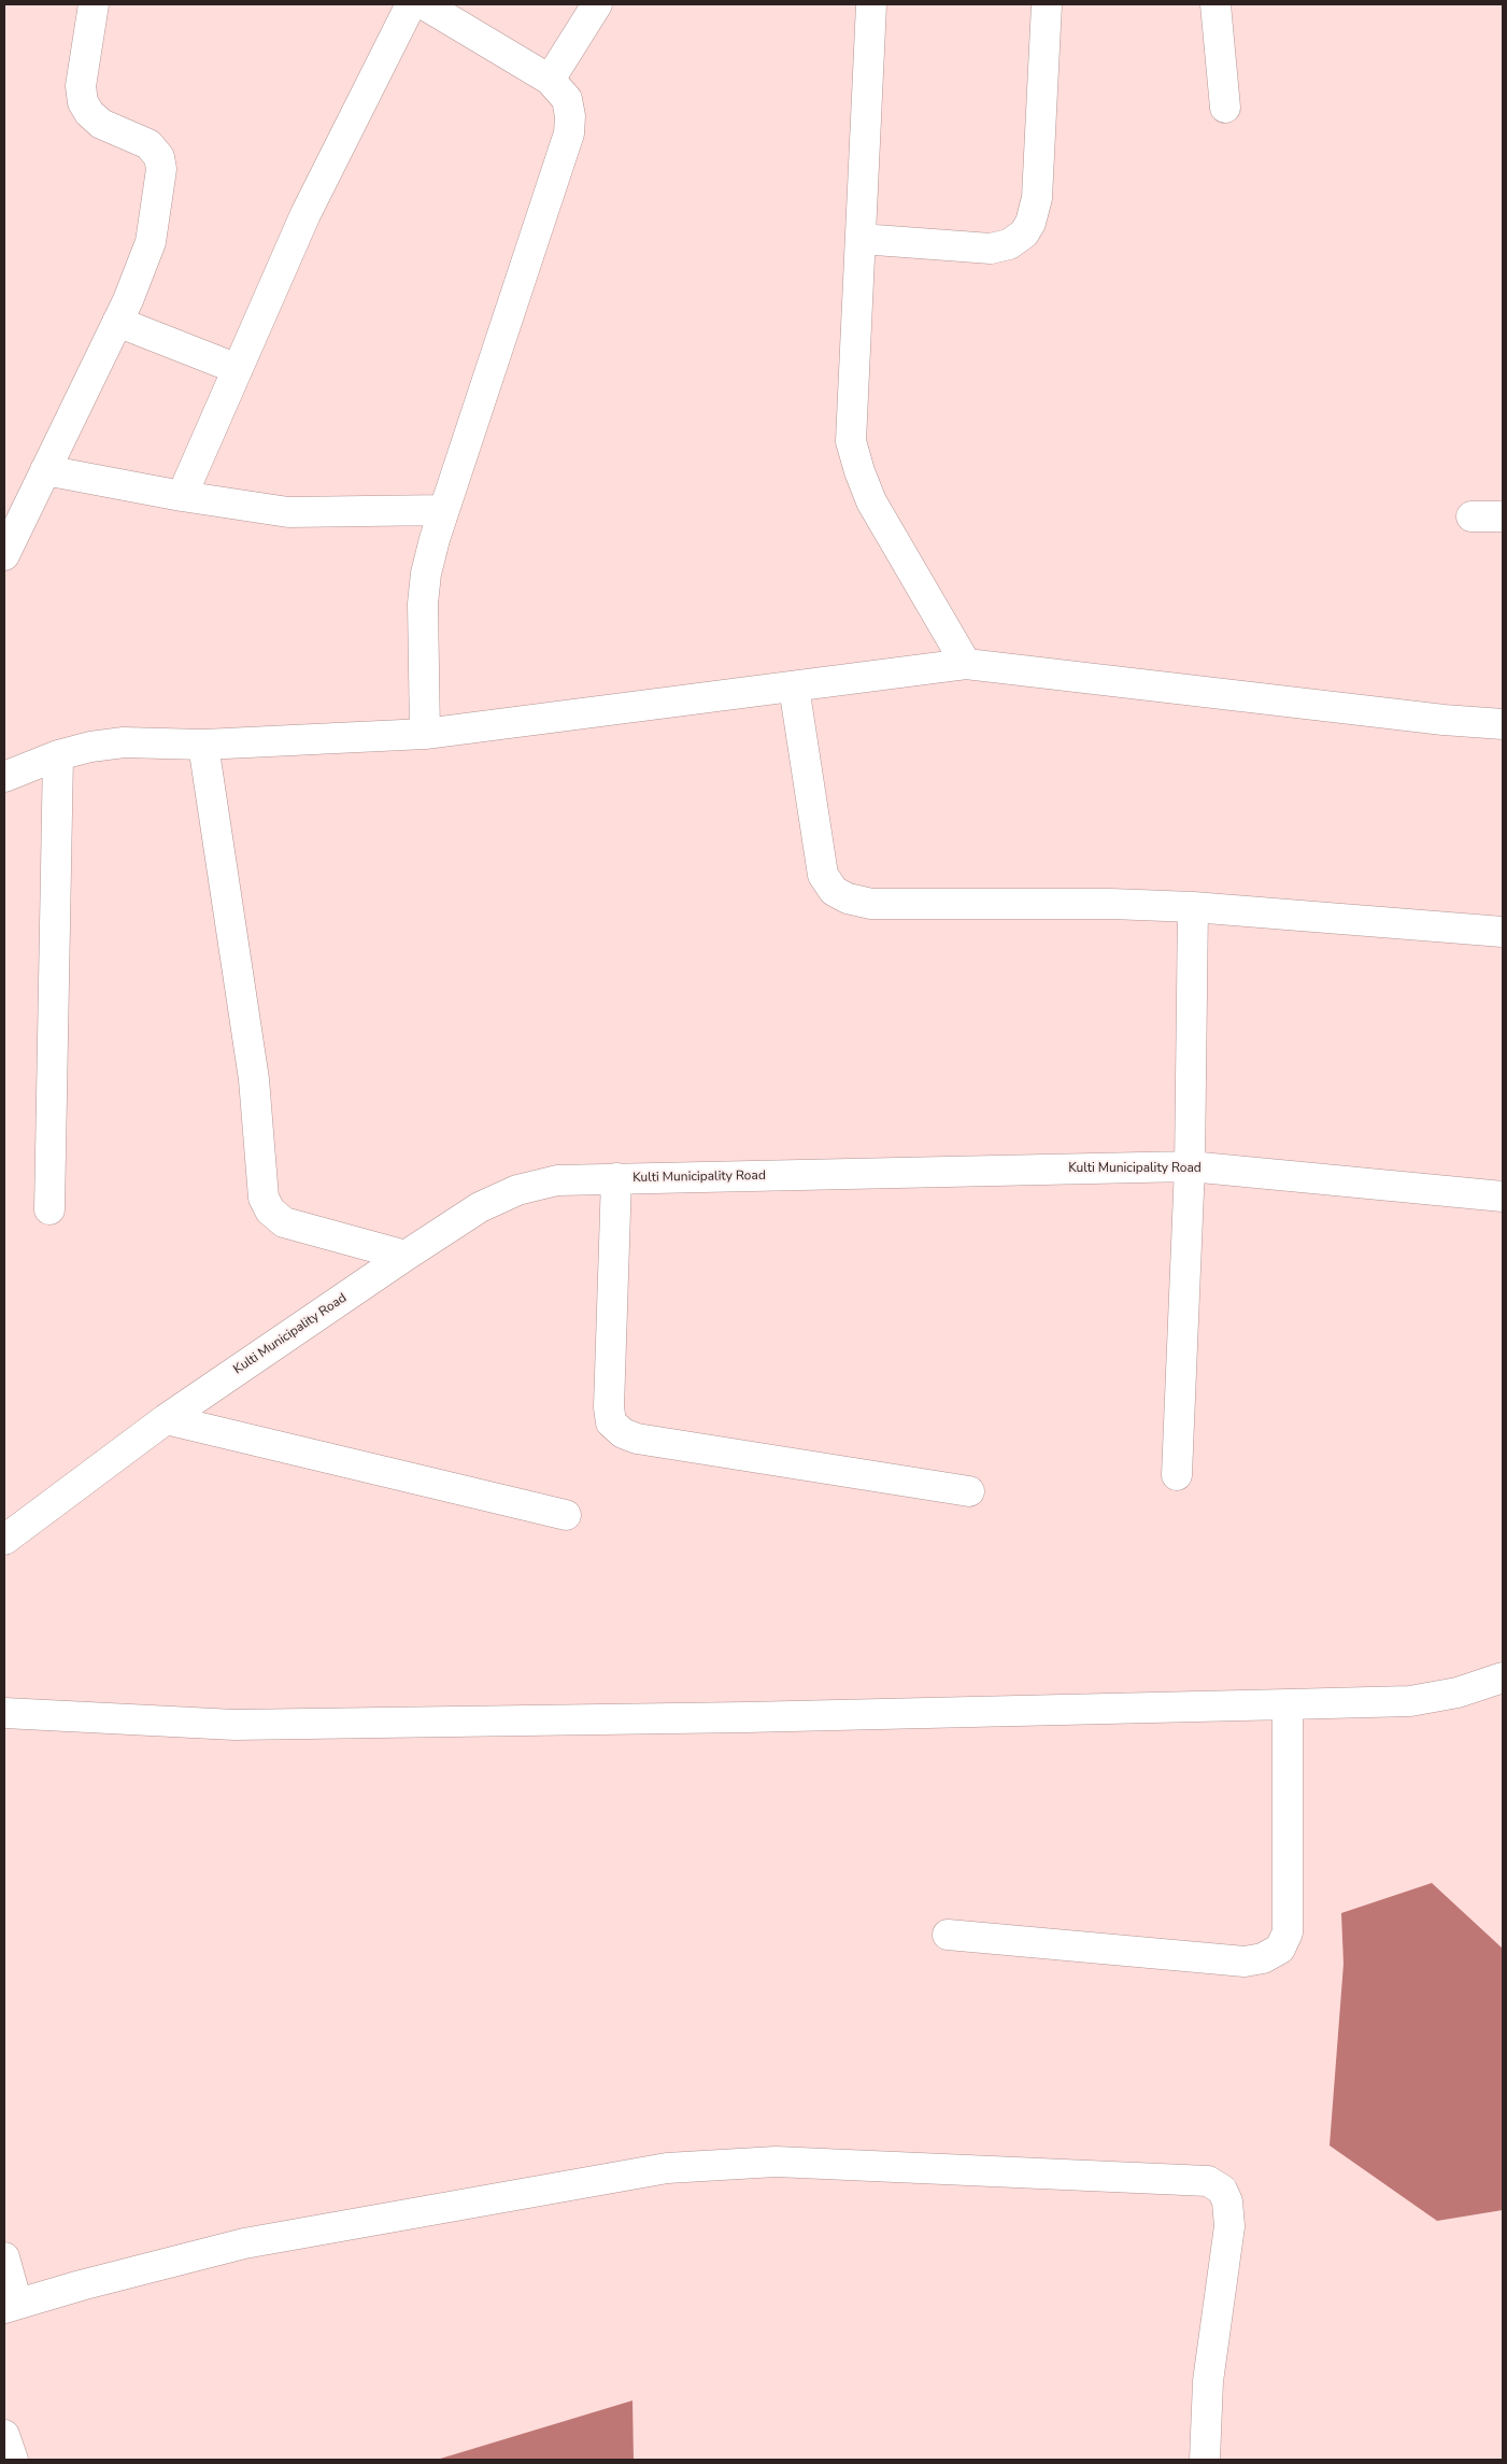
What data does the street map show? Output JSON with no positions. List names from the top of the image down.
{
  "streets": {
    "street": ["Kulti Municipality Road"]
  }
}
